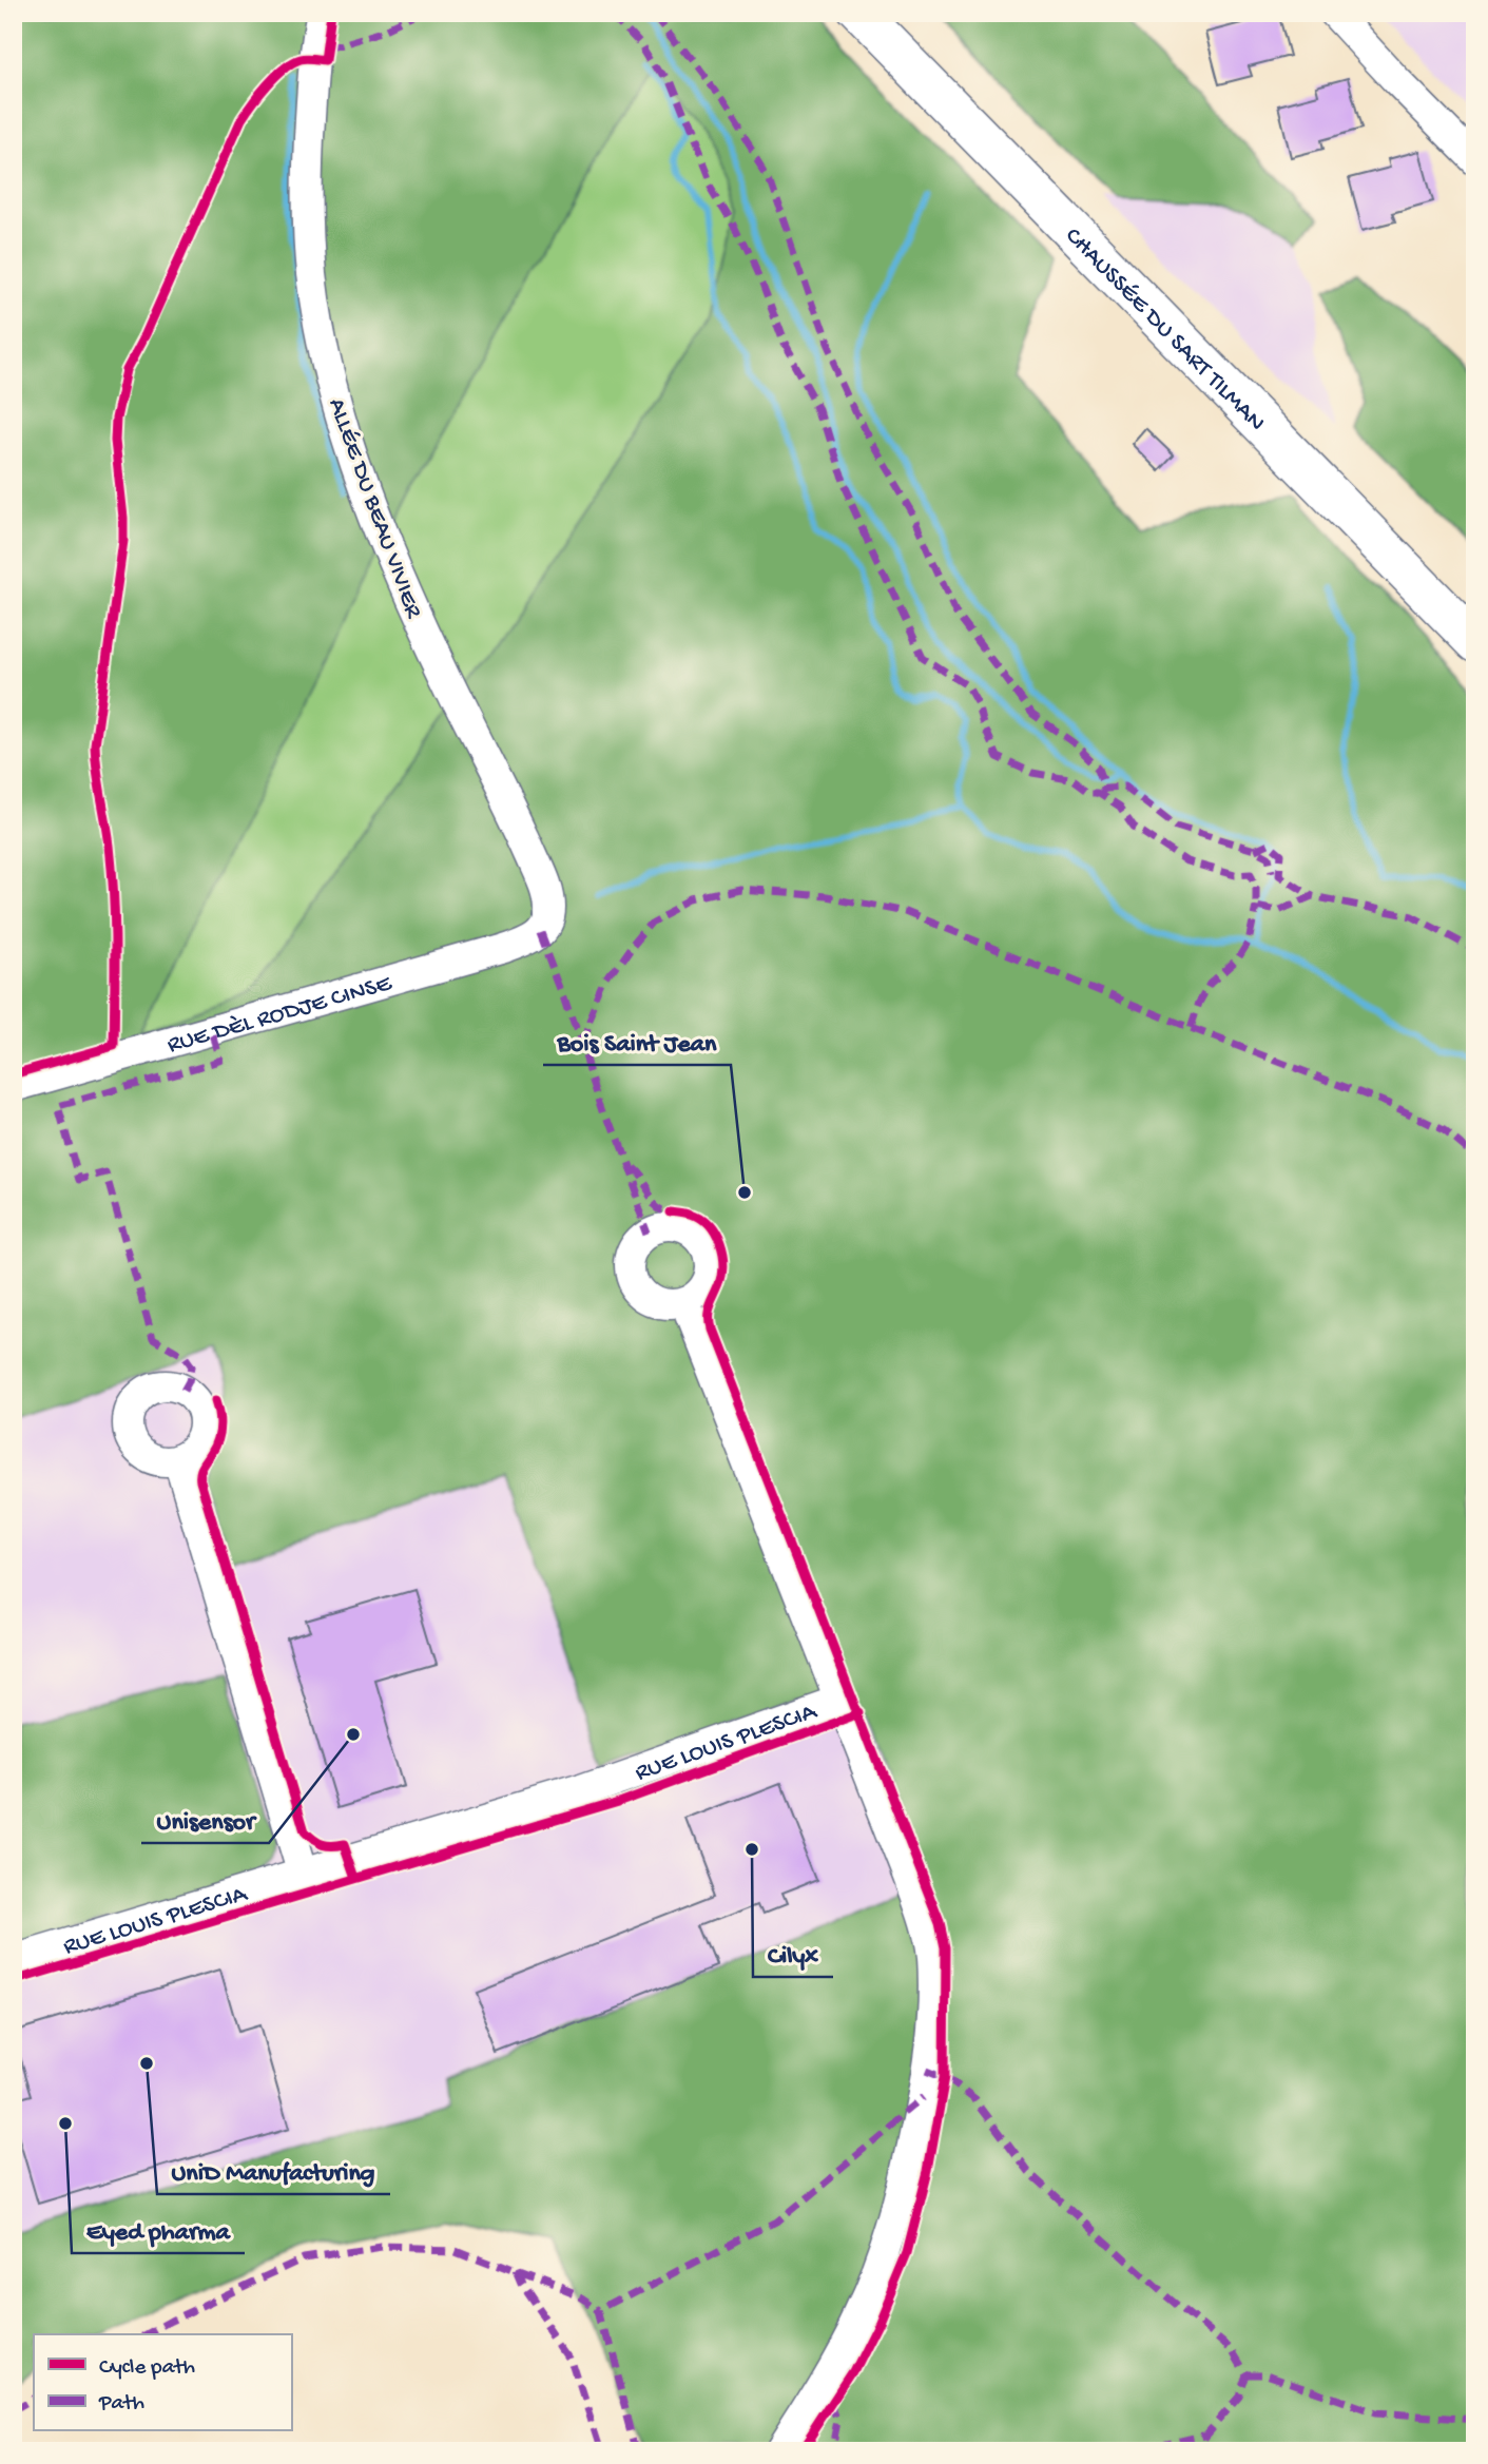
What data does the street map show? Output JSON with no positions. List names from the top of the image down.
{
  "streets": {
    "highway": ["CHAUSSÉE DU SART TILMAN"],
    "street": ["ALLÉE DU BEAU VIVIER", "RUE DÈL RODJE CINSE", "RUE LOUIS PLESCIA"]
  },
  "crossings": [
    ["ALLÉE DU BEAU VIVIER", "RUE DÈL RODJE CINSE"]
  ],
  "places": [
    "Bois Saint Jean",
    "Unisensor",
    "Cilyx",
    "UniD Manufacturing",
    "Eyed pharma"
  ],
  "legend": ["Cycle path", "Path"]
}
